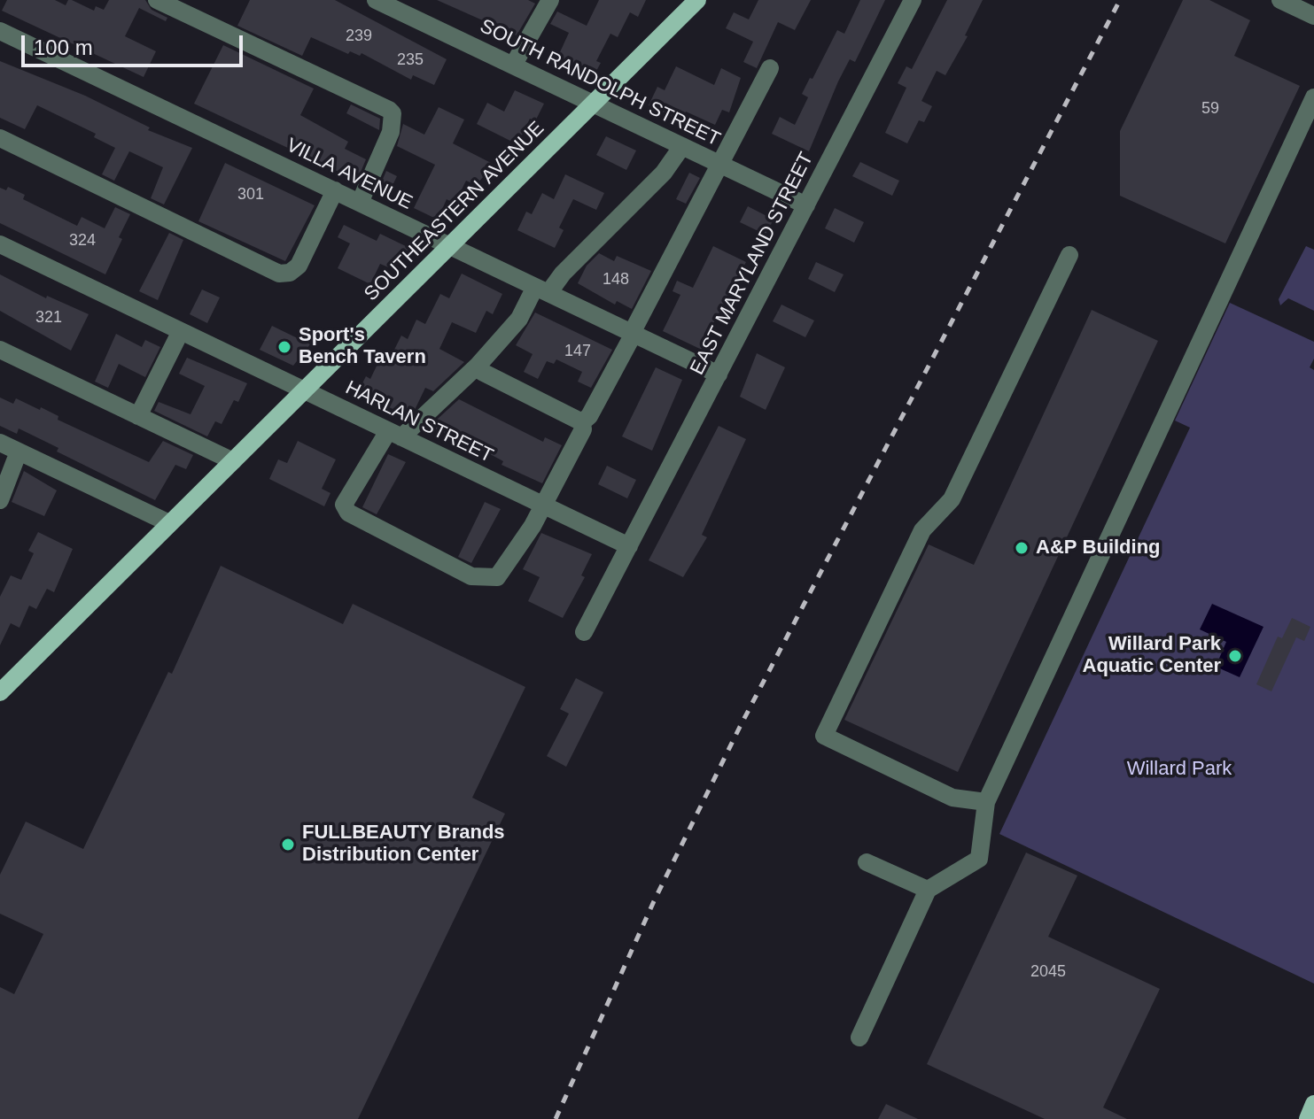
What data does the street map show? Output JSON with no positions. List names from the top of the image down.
{
  "streets": {
    "main road": ["SOUTHEASTERN AVENUE"],
    "street": [
      "SOUTH RANDOLPH STREET",
      "VILLA AVENUE",
      "EAST MARYLAND STREET",
      "HARLAN STREET"
    ]
  },
  "crossings": [
    ["SOUTH RANDOLPH STREET", "SOUTHEASTERN AVENUE"],
    ["SOUTH RANDOLPH STREET", "EAST MARYLAND STREET"],
    ["VILLA AVENUE", "SOUTHEASTERN AVENUE"],
    ["VILLA AVENUE", "EAST MARYLAND STREET"],
    ["SOUTHEASTERN AVENUE", "HARLAN STREET"],
    ["EAST MARYLAND STREET", "HARLAN STREET"]
  ],
  "parks": ["Willard Park"],
  "places": [
    "Sport's Bench Tavern",
    "A&P Building",
    "Willard Park Aquatic Center",
    "FULLBEAUTY Brands Distribution Center"
  ],
  "house_numbers": [
    "239",
    "235",
    "59",
    "301",
    "324",
    "148",
    "321",
    "147",
    "2045"
  ],
  "scale_bar": "100 m"
}
